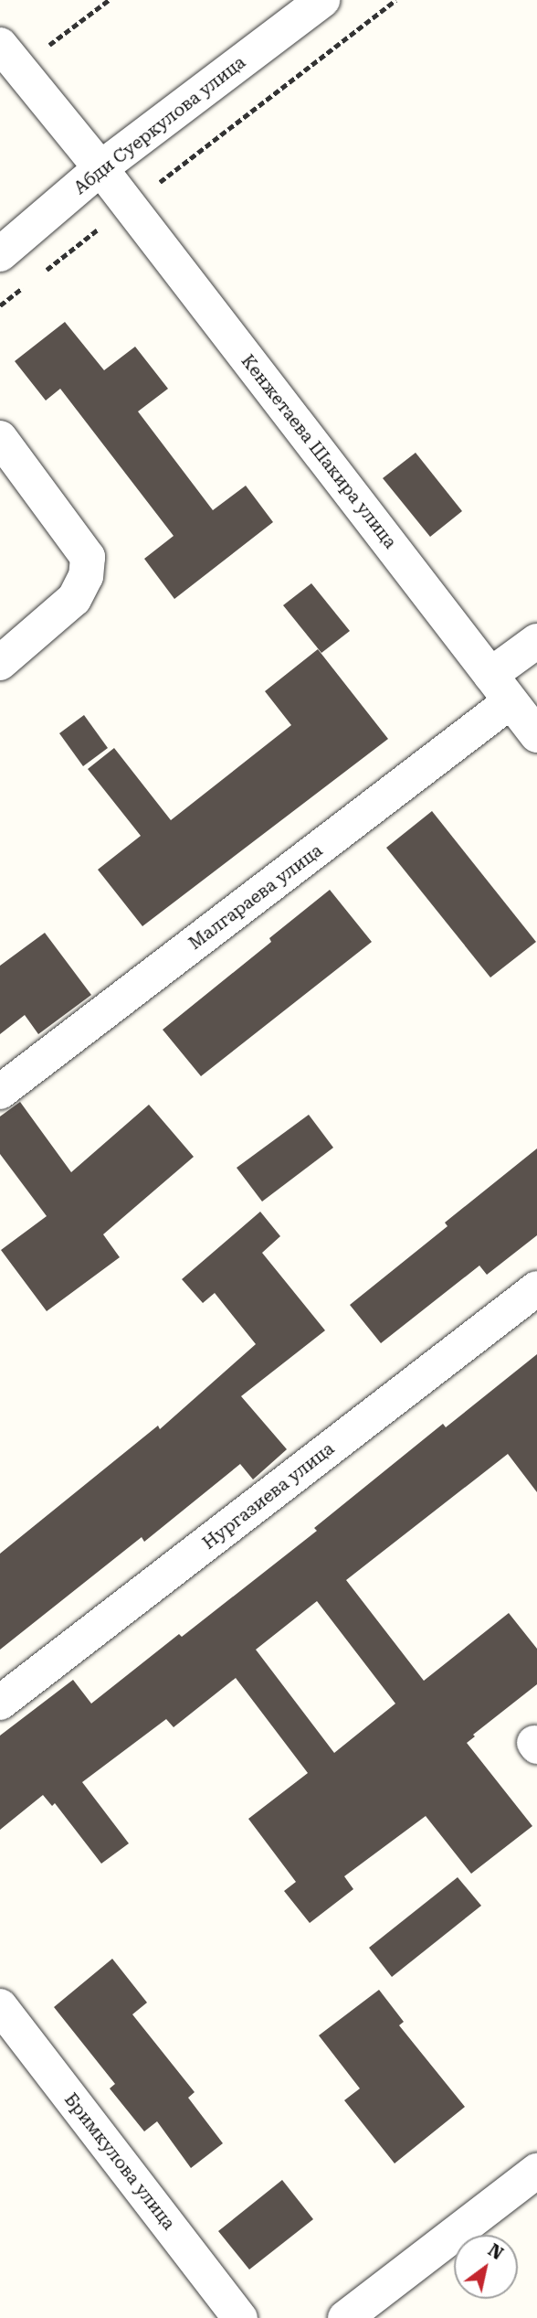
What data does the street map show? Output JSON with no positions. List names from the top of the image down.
{
  "streets": {
    "street": [
      "Абди Суеркулова улица",
      "Кенжетаева Шакира улица",
      "Малгараева улица",
      "Нургазиева улица",
      "Бримкулова улица"
    ]
  },
  "crossings": [
    ["Абди Суеркулова улица", "Кенжетаева Шакира улица"],
    ["Кенжетаева Шакира улица", "Малгараева улица"]
  ],
  "north": "top right"
}
